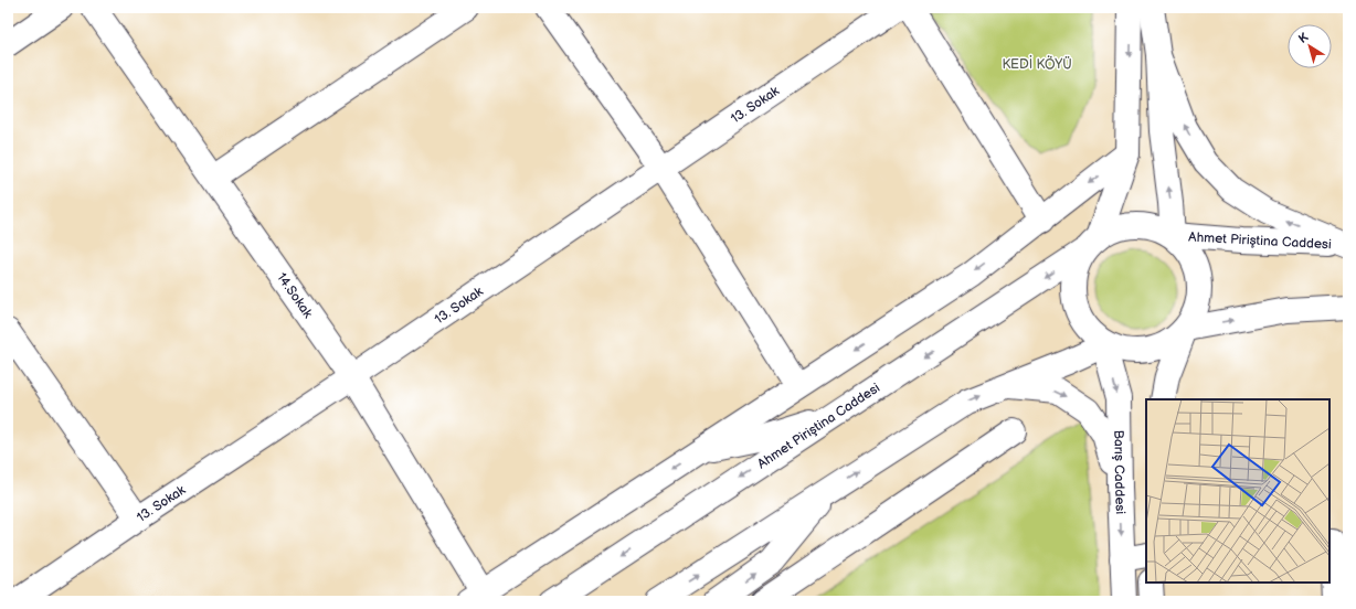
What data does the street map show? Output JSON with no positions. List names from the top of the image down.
{
  "streets": {
    "street": [
      "13. Sokak",
      "Ahmet Piriştina Caddesi",
      "14.Sokak",
      "Barış Caddesi"
    ]
  },
  "crossings": [
    ["13. Sokak", "14.Sokak"],
    ["Ahmet Piriştina Caddesi", "Barış Caddesi"]
  ],
  "parks": ["KEDİ KÖYÜ"],
  "north": "top left"
}
